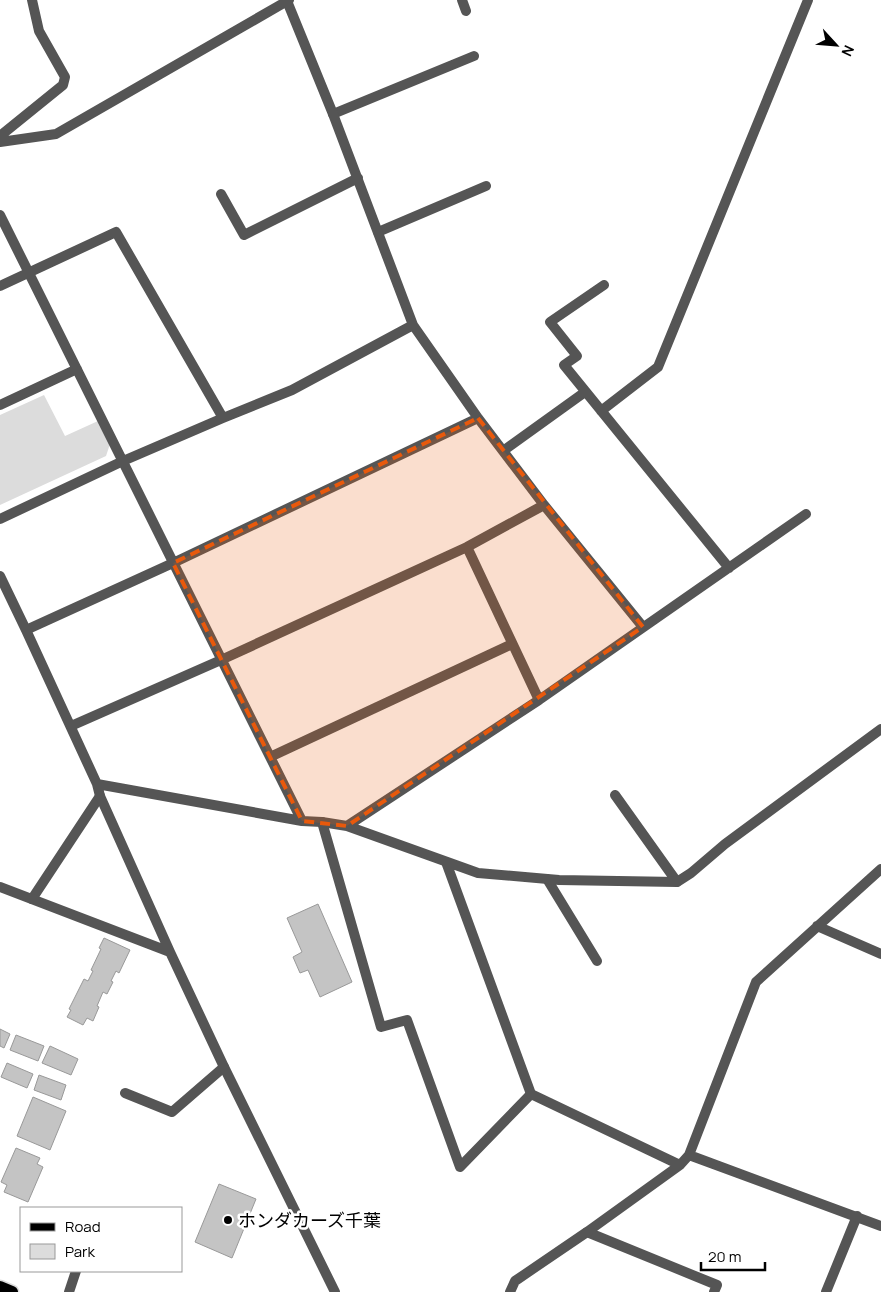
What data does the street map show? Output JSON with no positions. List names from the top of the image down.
{
  "places": ["ホンダカーズ千葉"],
  "legend": ["Road", "Park"],
  "scale_bar": "20 m",
  "north": "bottom right"
}
